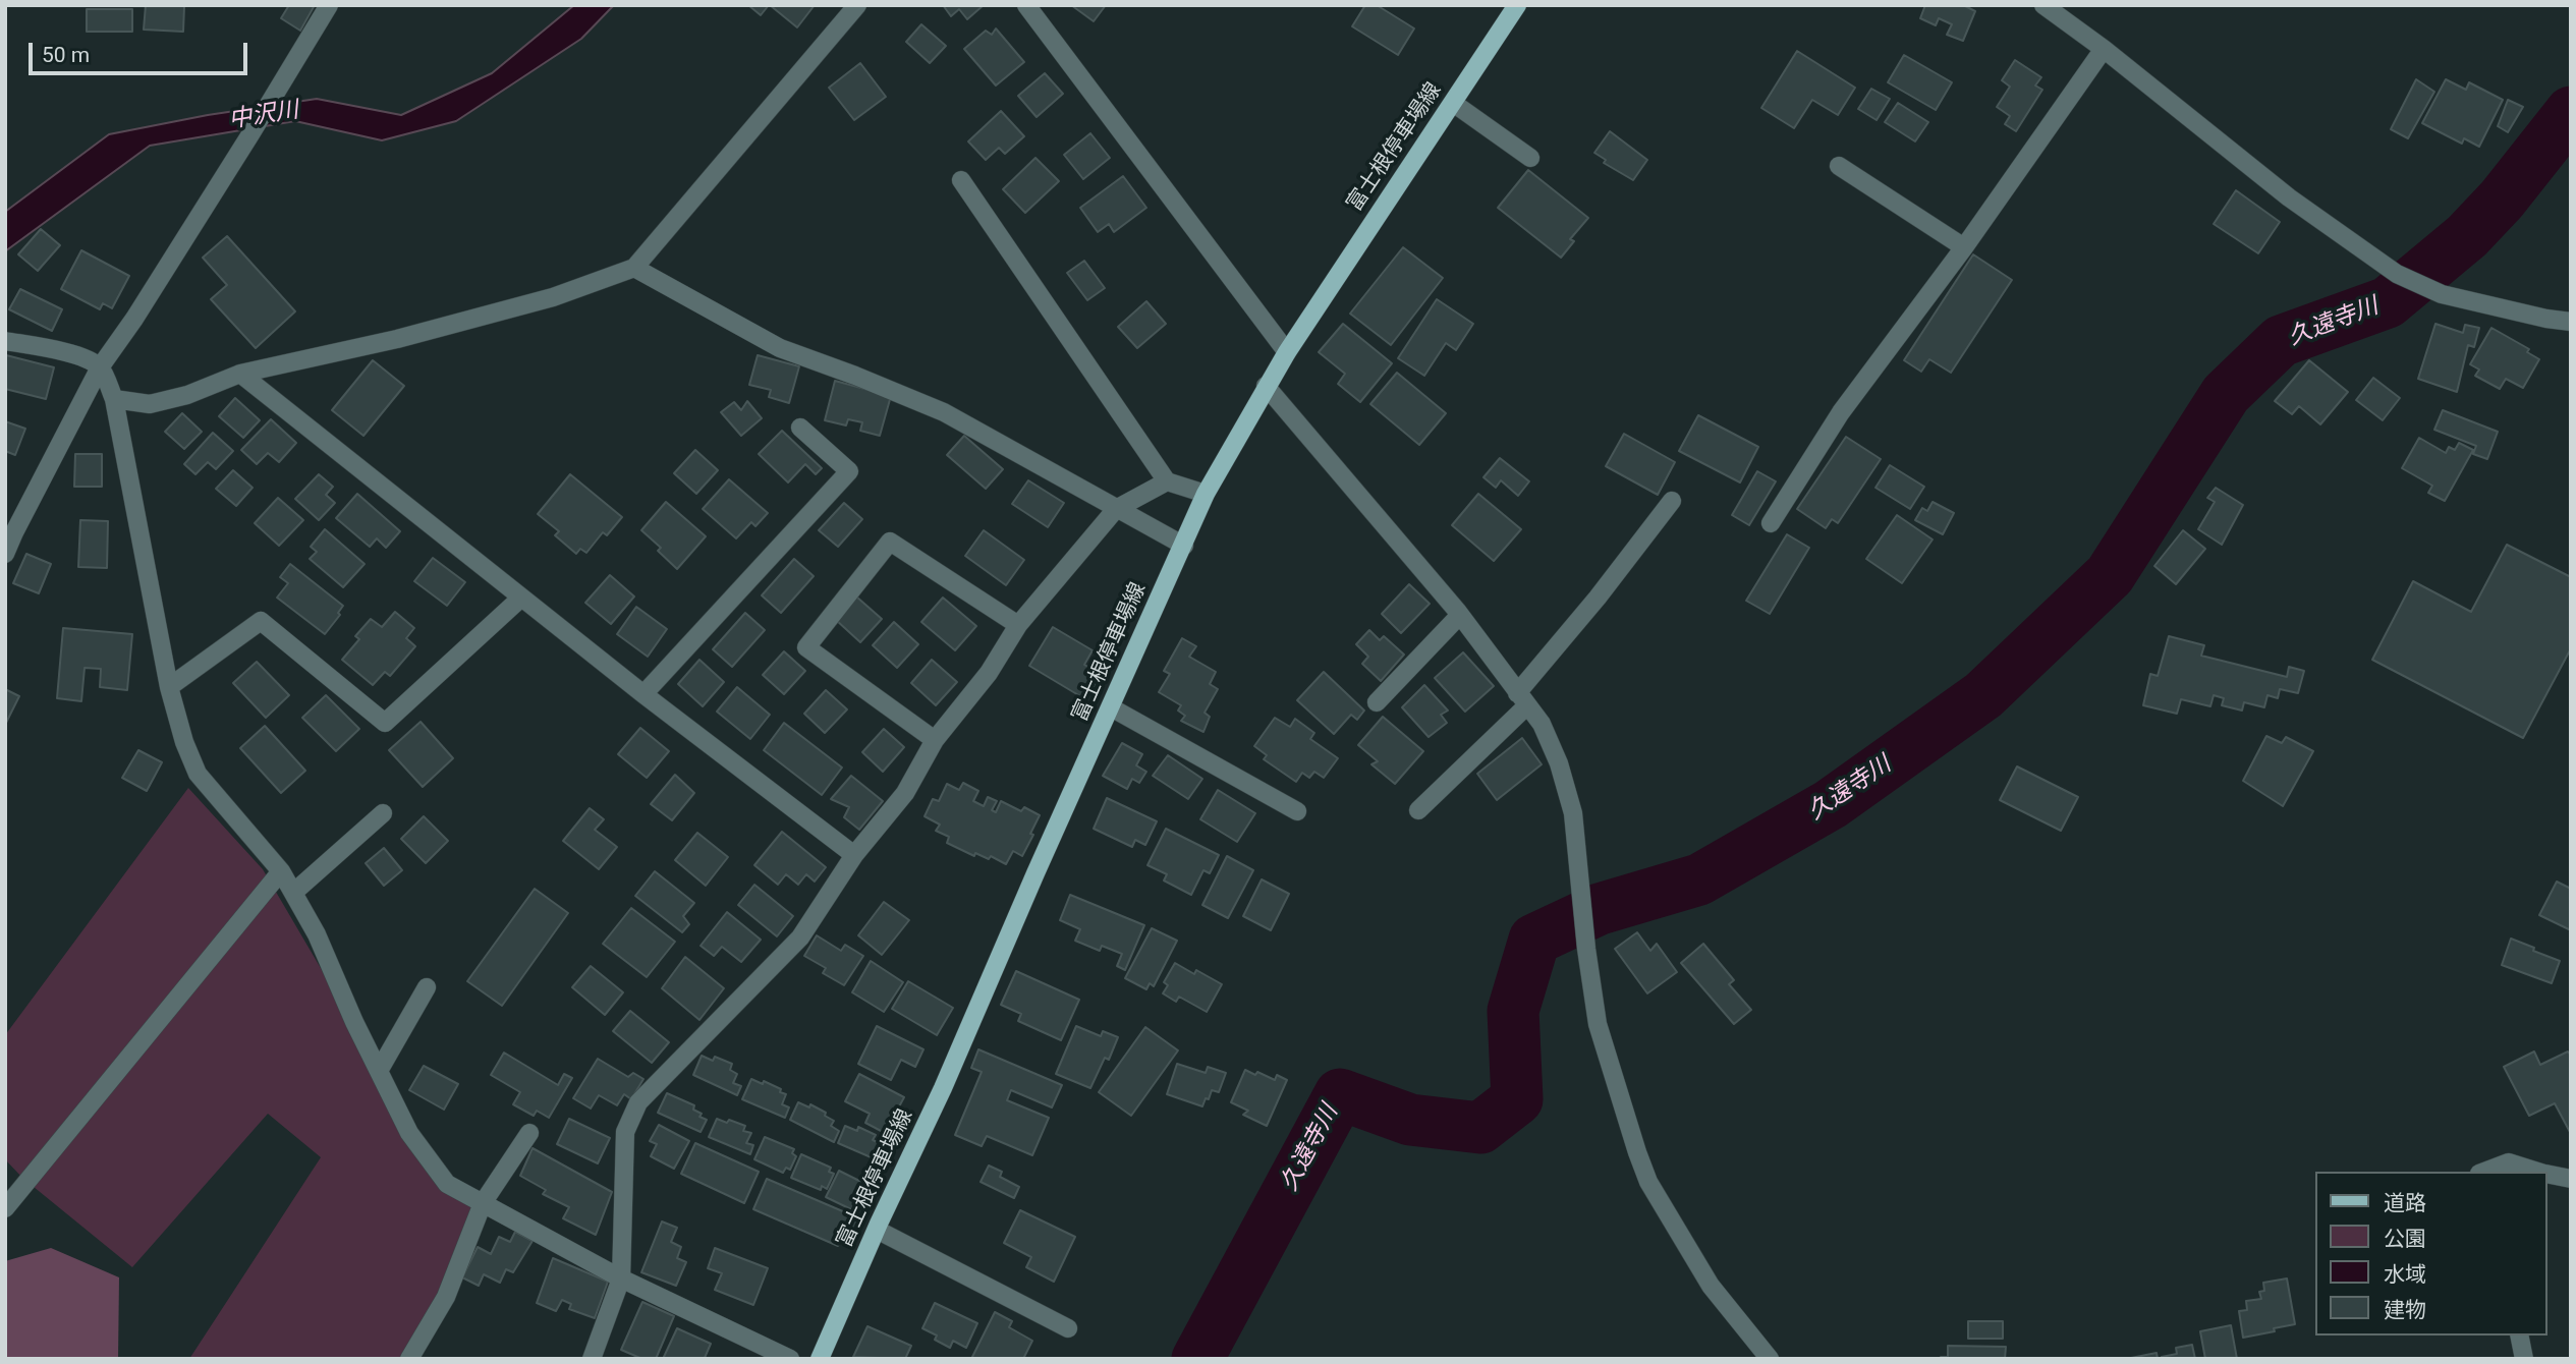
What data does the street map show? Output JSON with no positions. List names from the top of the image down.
{
  "streets": {
    "main road": ["富士根停車場線"]
  },
  "water": ["中沢川", "久遠寺川"],
  "legend": [
    "道路",
    "公園",
    "水域",
    "建物"
  ],
  "scale_bar": "50 m"
}
